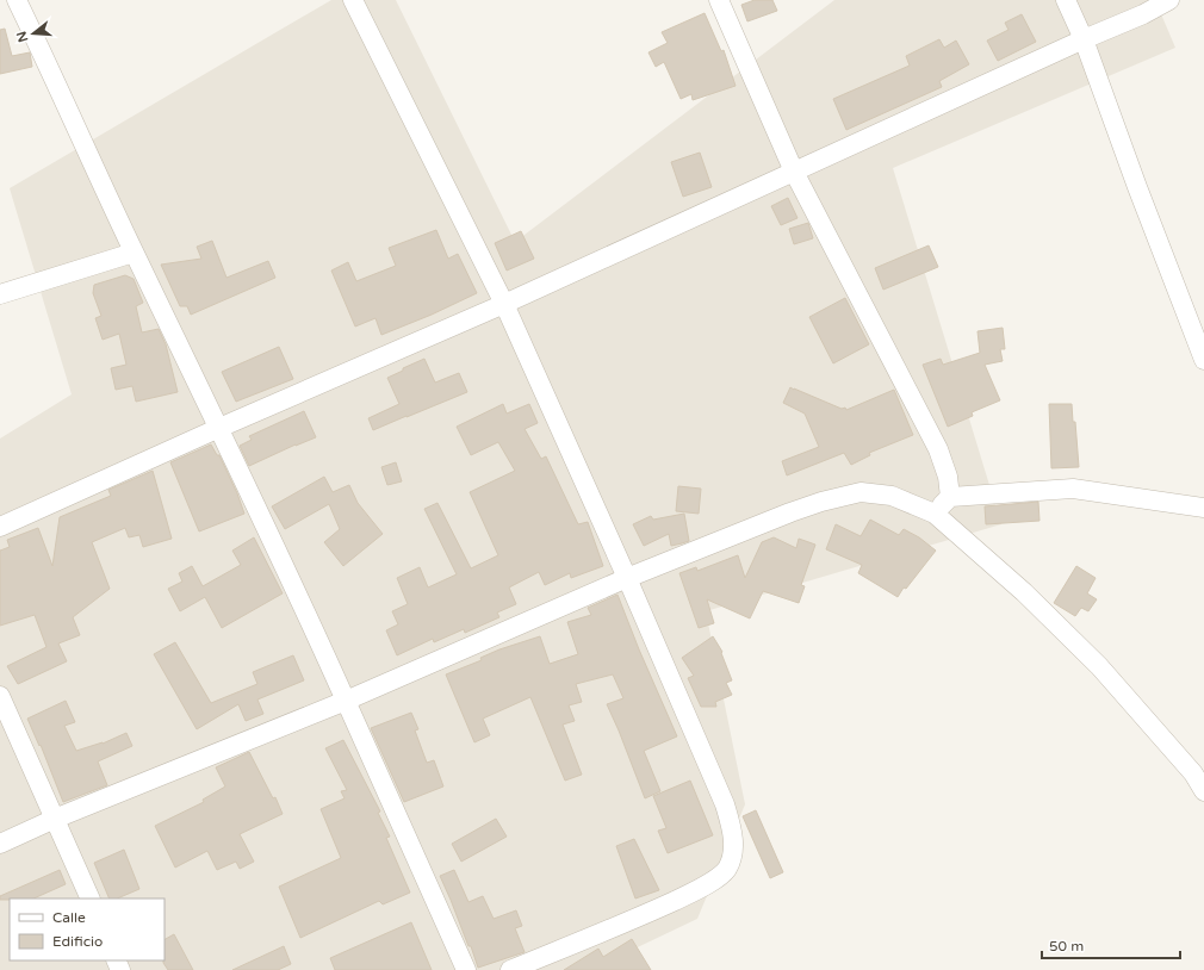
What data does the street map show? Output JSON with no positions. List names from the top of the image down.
{
  "legend": ["Calle", "Edificio"],
  "scale_bar": "50 m",
  "north": "left"
}
